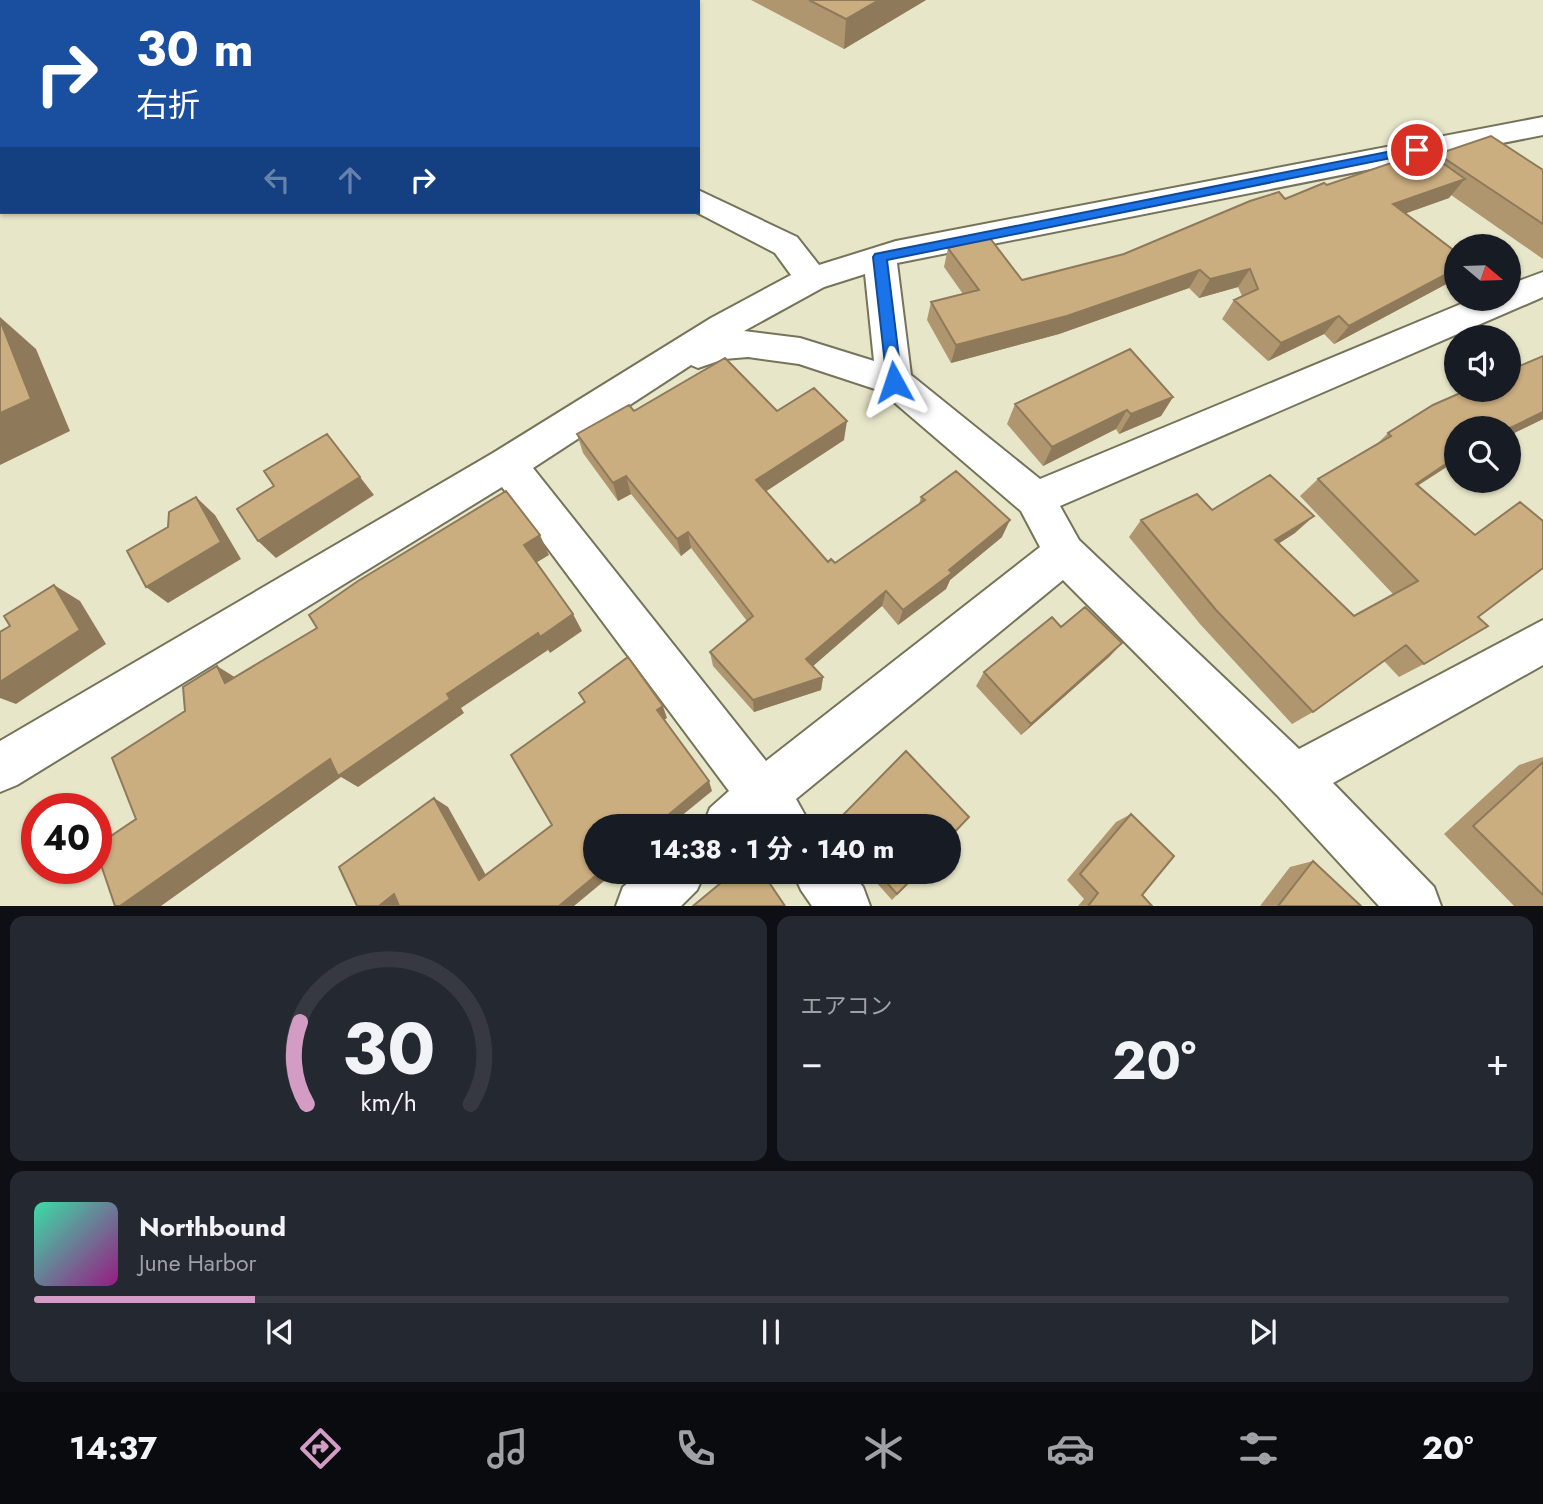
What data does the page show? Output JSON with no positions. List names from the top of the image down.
{
  "north": "right",
  "page": {
    "turn": ["30 m", "右折"],
    "limit": "40",
    "trip": "14:38 · 1 分 · 140 m",
    "tile": "エアコン",
    "heat": ["−", "20°", "+"],
    "song": ["Northbound", "June Harbor"],
    "tabs": ["14:37", "20°"],
    "gauge": ["30", "km/h"]
  }
}
